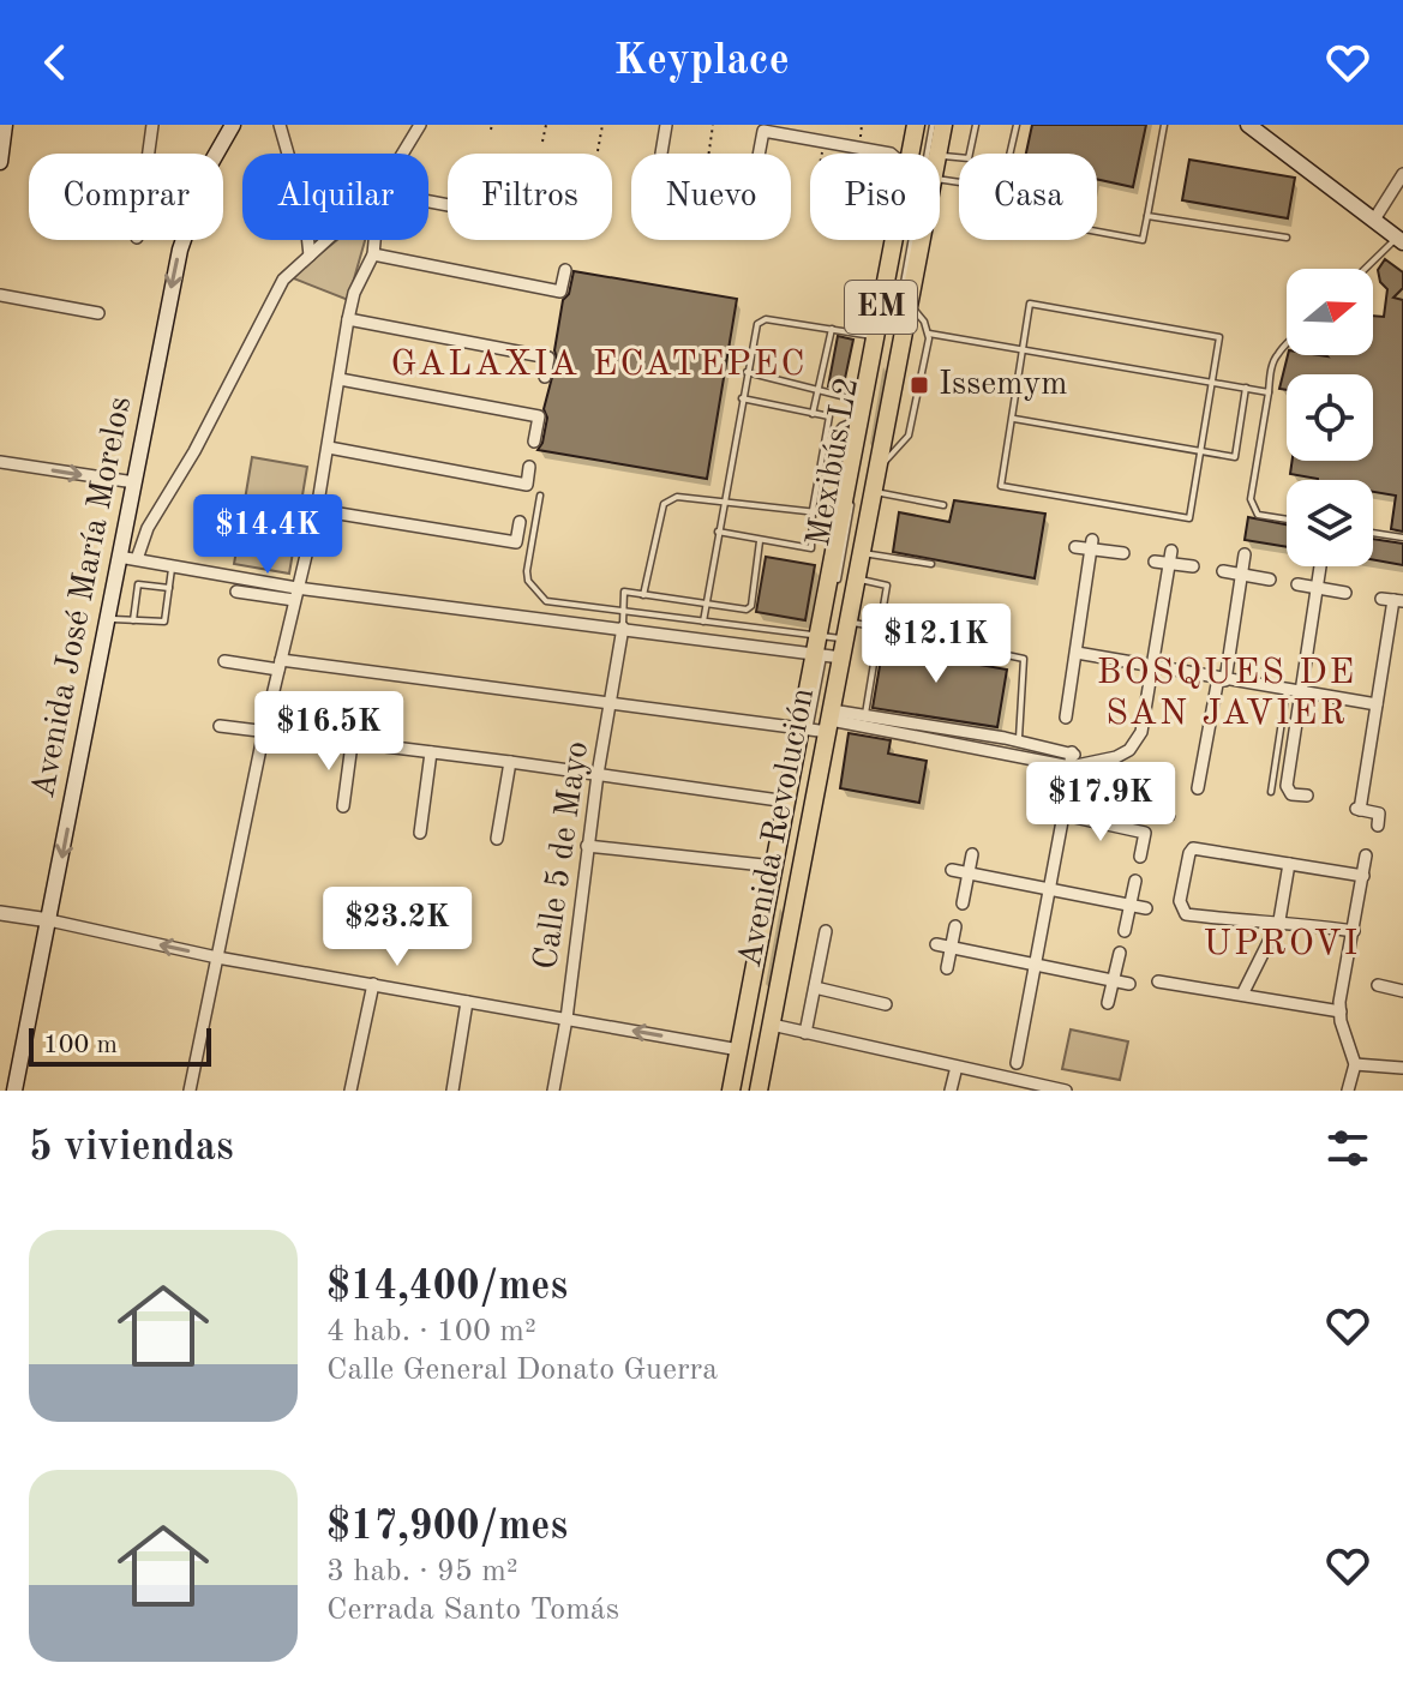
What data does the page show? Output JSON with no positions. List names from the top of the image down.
{
  "streets": {
    "main road": ["EM", "Avenida José María Morelos", "Avenida Revolución"],
    "street": ["Calle 5 de Mayo"],
    "lane": ["Mexibús L2"]
  },
  "crossings": [
    ["Mexibús L2", "Avenida Revolución"]
  ],
  "one_way": ["Avenida José María Morelos"],
  "districts": ["GALAXIA ECATEPEC", "BOSQUES DE SAN JAVIER", "UPROVI"],
  "places": {
    "transit": ["Issemym"]
  },
  "scale_bar": "100 m",
  "north": "right",
  "page": {
    "header": "Keyplace",
    "chip": [
      "Comprar",
      "Alquilar",
      "Filtros",
      "Nuevo",
      "Piso",
      "Casa"
    ],
    "price": [
      "$14.4K",
      "$12.1K",
      "$16.5K",
      "$17.9K",
      "$23.2K"
    ],
    "scale": "100 m",
    "heading": "5 viviendas",
    "list": [
      {
        "name": "$14,400/mes",
        "note": "4 hab. · 100 m² · Calle General Donato Guerra"
      },
      {
        "name": "$17,900/mes",
        "note": "3 hab. · 95 m² · Cerrada Santo Tomás"
      }
    ]
  }
}
